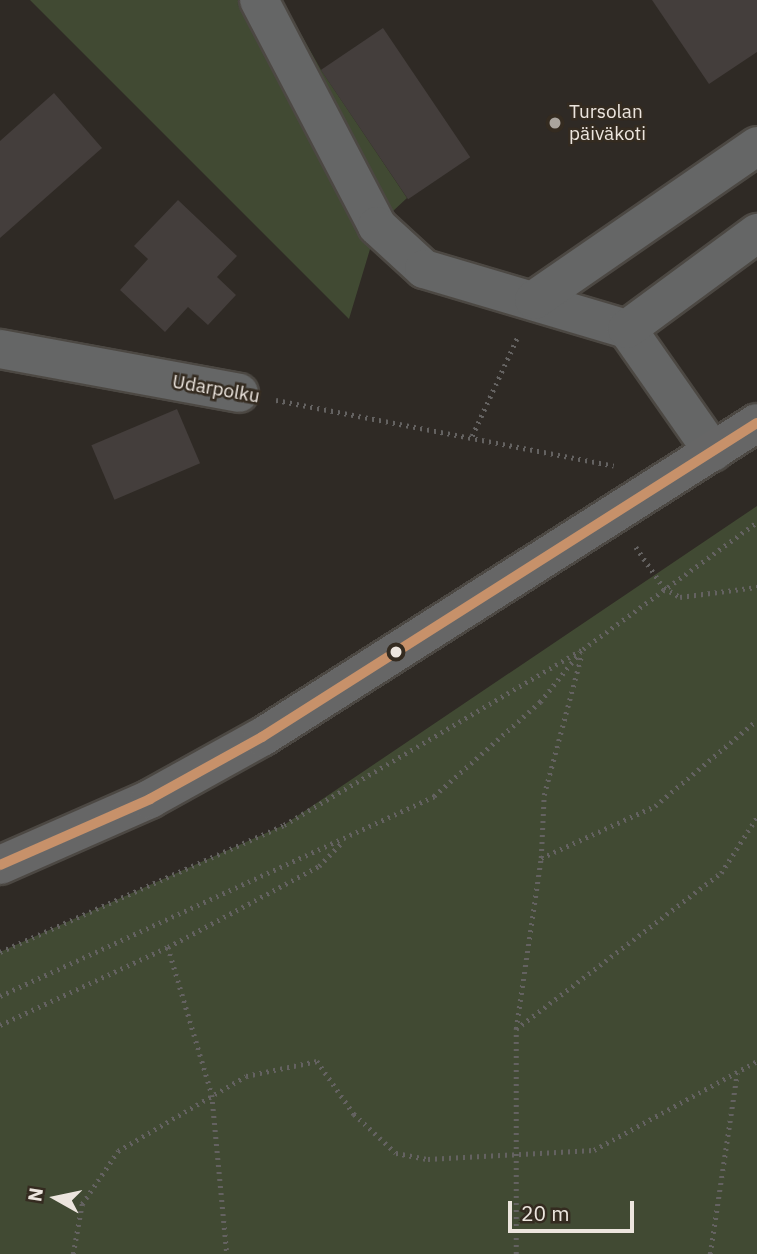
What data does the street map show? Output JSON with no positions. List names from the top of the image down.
{
  "streets": {
    "street": ["Udarpolku"]
  },
  "places": ["Tursolan päiväkoti"],
  "scale_bar": "20 m",
  "north": "left"
}
